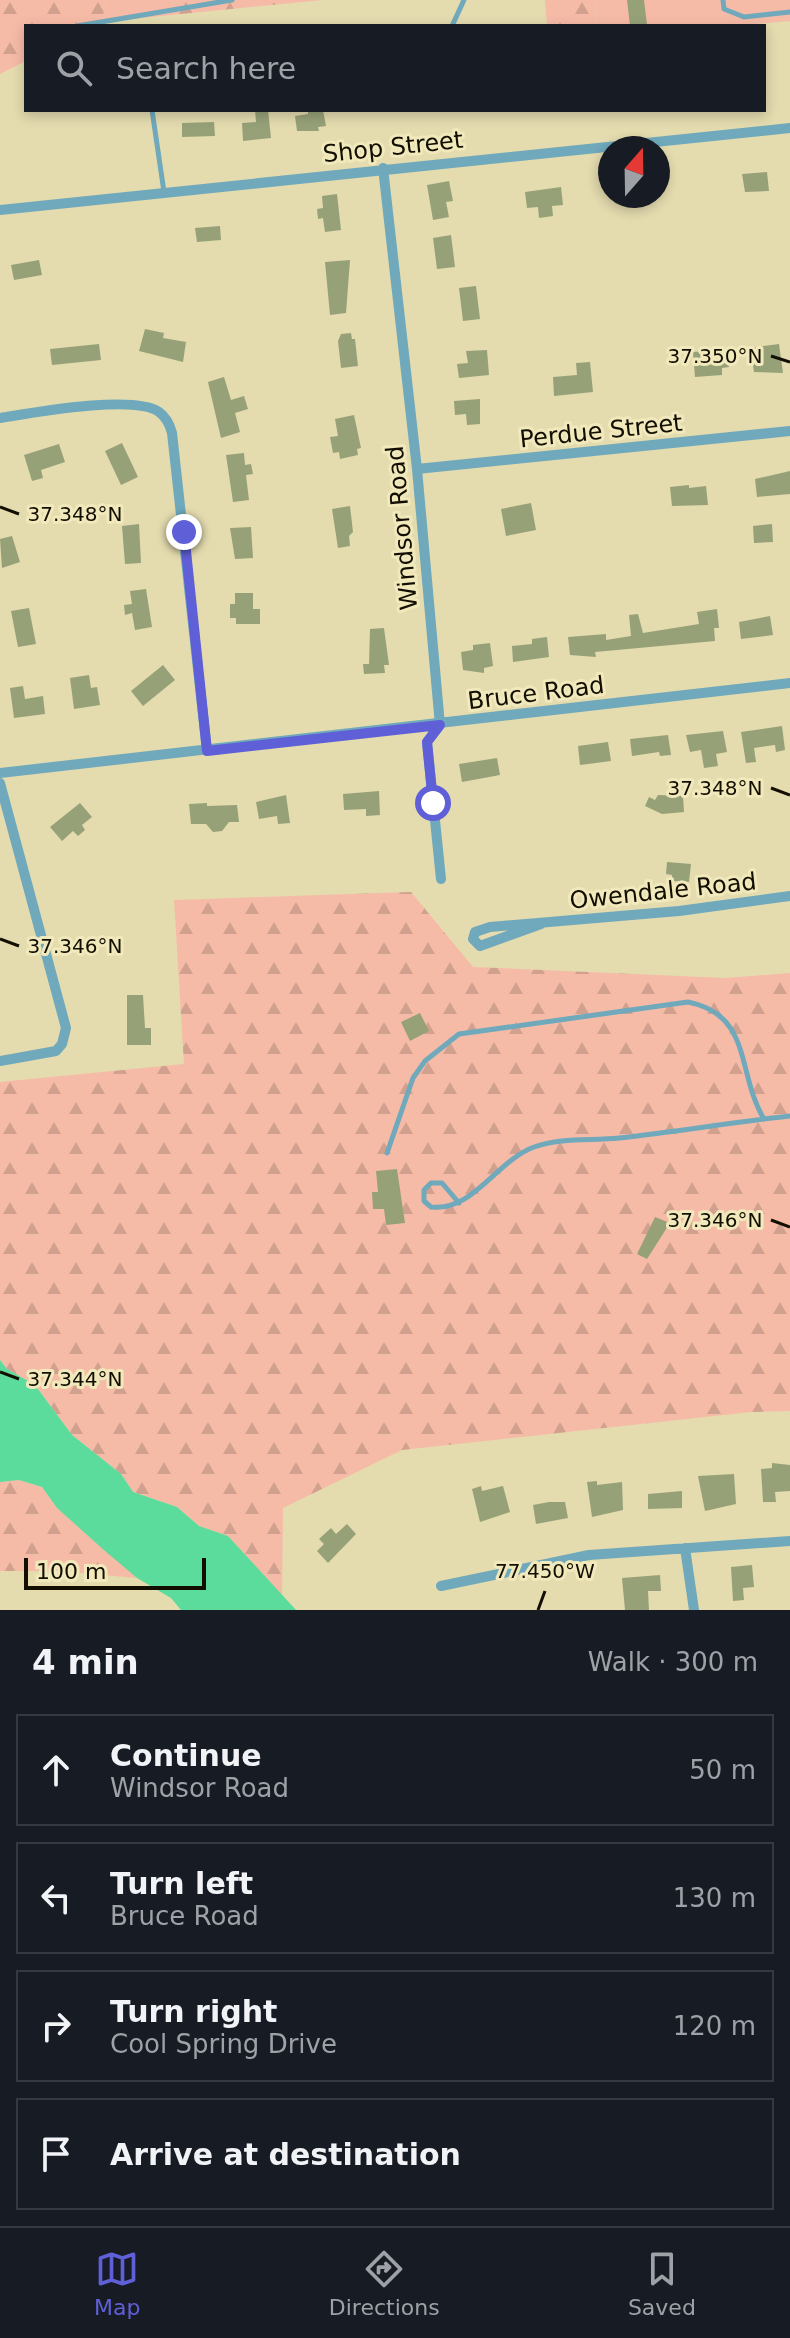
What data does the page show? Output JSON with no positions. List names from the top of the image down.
{
  "streets": {
    "street": [
      "Shop Street",
      "Perdue Street",
      "Windsor Road",
      "Bruce Road",
      "Owendale Road"
    ]
  },
  "crossings": [
    ["Shop Street", "Windsor Road"],
    ["Perdue Street", "Windsor Road"],
    ["Windsor Road", "Bruce Road"]
  ],
  "scale_bar": "100 m",
  "north": "top",
  "page": {
    "search": "Search here",
    "scale": "100 m",
    "heading": ["4 min", "Walk · 300 m"],
    "list": [
      ["Continue", "Windsor Road", "50 m"],
      ["Turn left", "Bruce Road", "130 m"],
      ["Turn right", "Cool Spring Drive", "120 m"],
      "Arrive at destination"
    ],
    "nav": ["Map", "Directions", "Saved"]
  },
  "coordinates": [
    "37.350°N",
    "37.348°N",
    "37.346°N",
    "37.344°N",
    "77.450°W"
  ]
}
